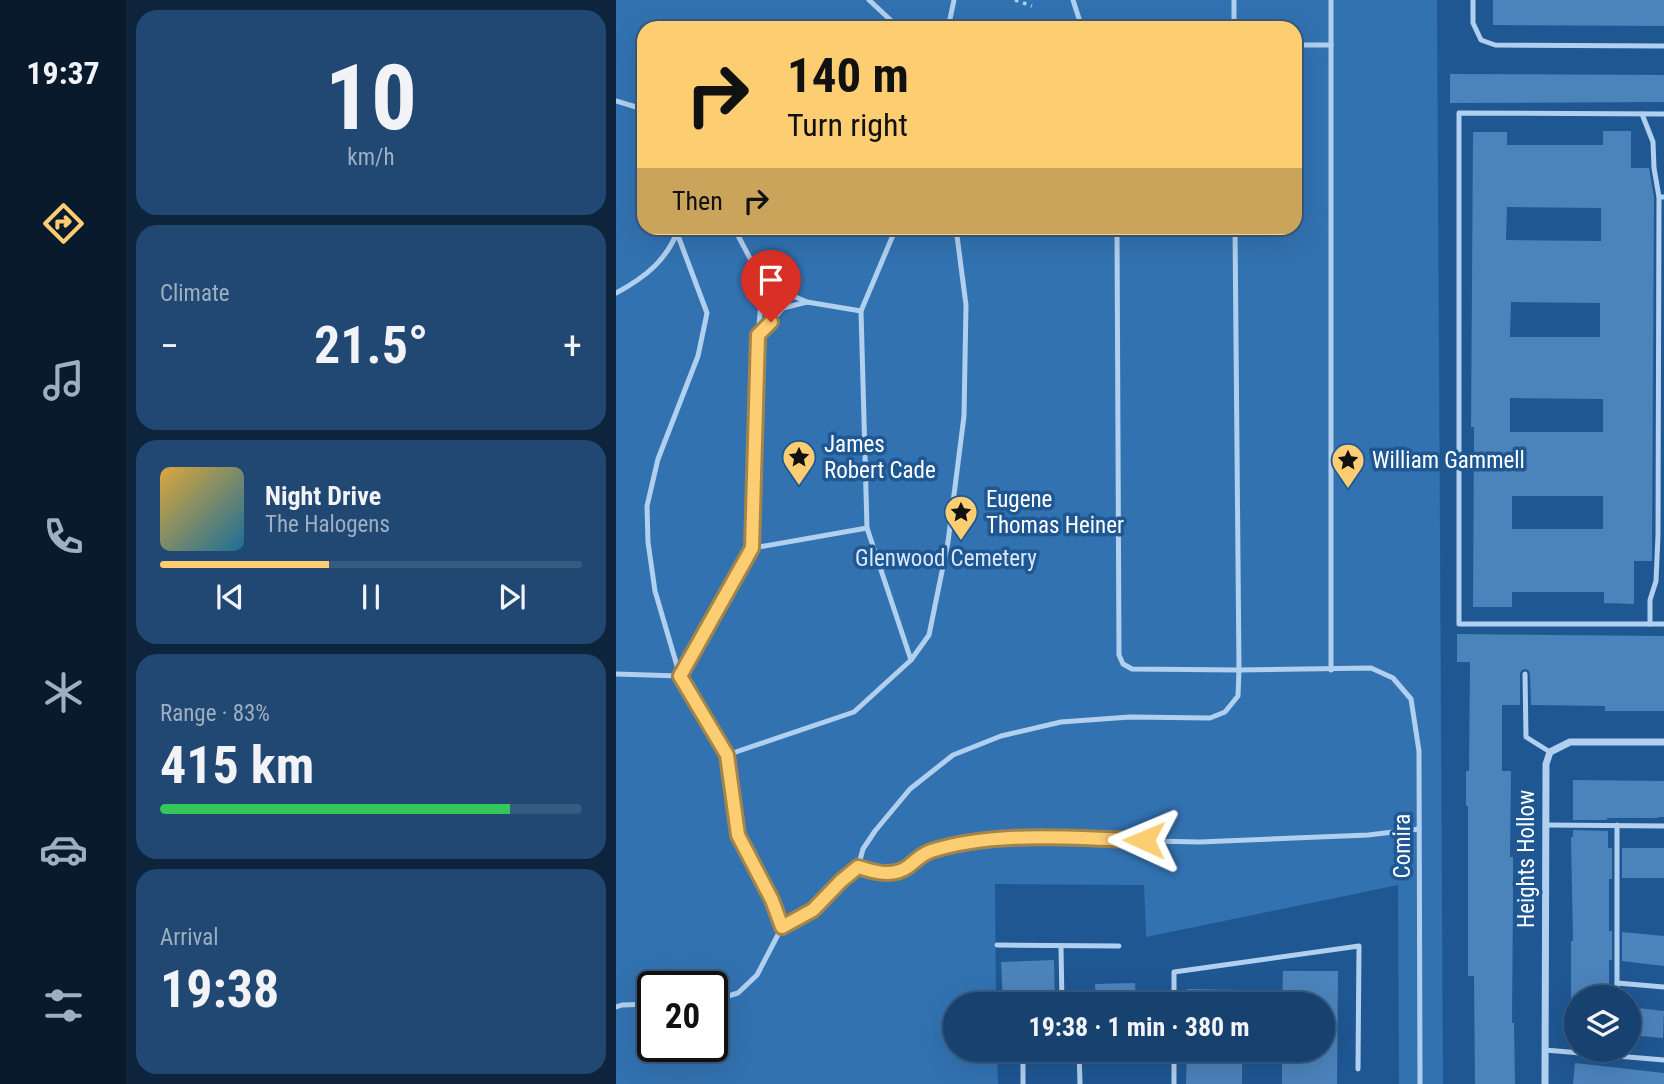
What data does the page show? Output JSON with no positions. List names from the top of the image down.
{
  "streets": {
    "street": ["Heights Hollow"],
    "lane": ["Comira"]
  },
  "parks": ["Glenwood Cemetery"],
  "places": {
    "place": ["James Robert Cade", "William Gammell", "Eugene Thomas Heiner"]
  },
  "page": {
    "tabs": "19:37",
    "tile": [
      ["10", "km/h"],
      "Climate",
      ["Range · 83%", "415 km"],
      ["Arrival", "19:38"]
    ],
    "turn": ["140 m", "Turn right"],
    "then": "Then",
    "heat": ["−", "21.5°", "+"],
    "song": ["Night Drive", "The Halogens"],
    "limit": "20",
    "trip": "19:38 · 1 min · 380 m"
  }
}
